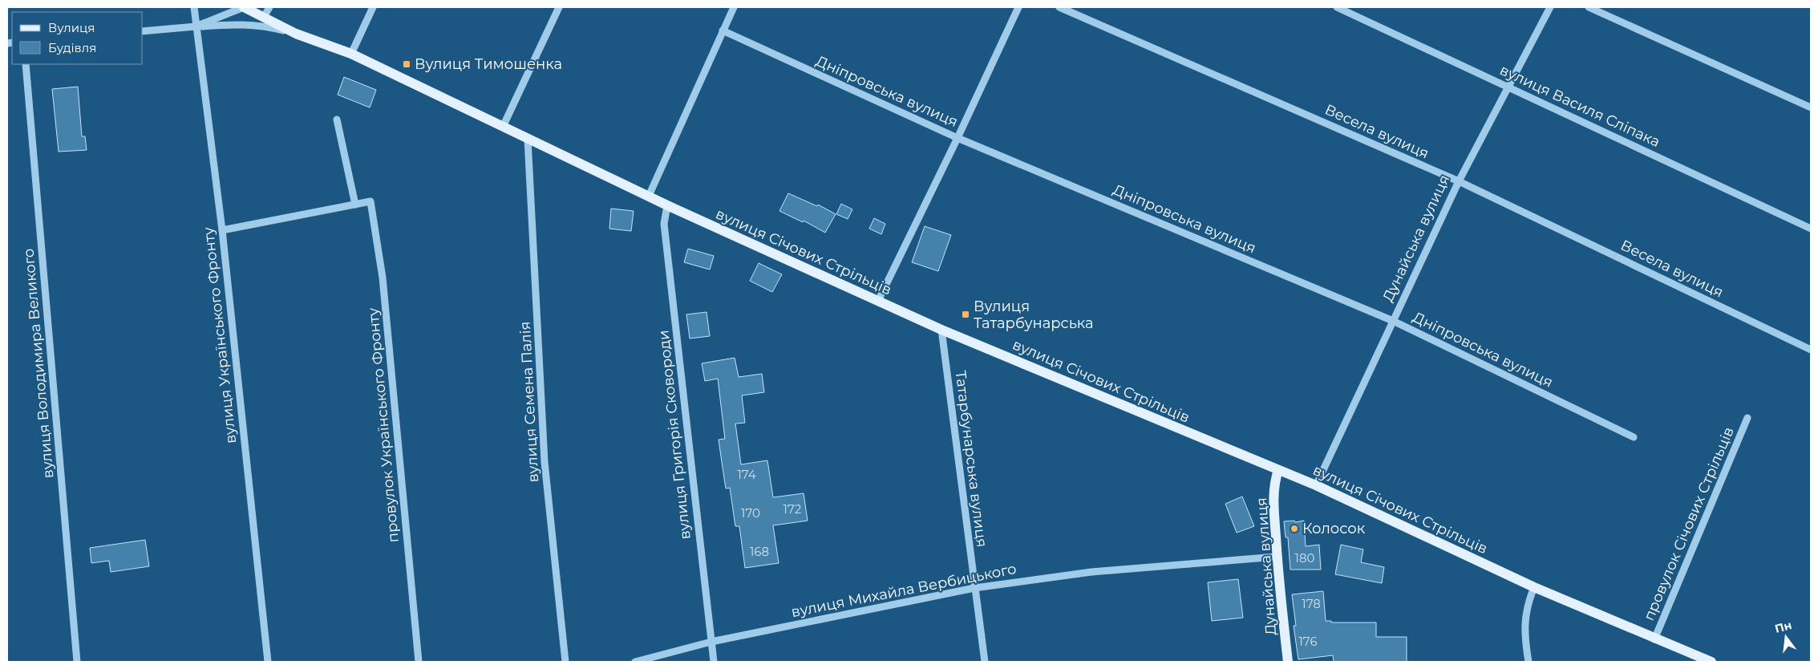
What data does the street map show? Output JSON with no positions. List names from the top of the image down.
{
  "streets": {
    "main road": ["Дунайська вулиця", "вулиця Січових Стрільців"],
    "street": [
      "Дніпровська вулиця",
      "вулиця Василя Сліпака",
      "Весела вулиця",
      "вулиця Українського Фронту",
      "вулиця Володимира Великого",
      "вулиця Семена Палія",
      "провулок Українського Фронту",
      "вулиця Григорія Сковороди",
      "Татарбунарська вулиця",
      "провулок Січових Стрільців",
      "вулиця Михайла Вербицького"
    ]
  },
  "crossings": [
    ["Дніпровська вулиця", "Дунайська вулиця"],
    ["вулиця Василя Сліпака", "Дунайська вулиця"],
    ["Весела вулиця", "Дунайська вулиця"],
    ["Дунайська вулиця", "вулиця Січових Стрільців"],
    ["Дунайська вулиця", "вулиця Михайла Вербицького"],
    ["вулиця Січових Стрільців", "вулиця Семена Палія"],
    ["вулиця Січових Стрільців", "вулиця Григорія Сковороди"],
    ["вулиця Січових Стрільців", "Татарбунарська вулиця"],
    ["вулиця Січових Стрільців", "провулок Січових Стрільців"],
    ["вулиця Українського Фронту", "провулок Українського Фронту"],
    ["вулиця Григорія Сковороди", "вулиця Михайла Вербицького"],
    ["Татарбунарська вулиця", "вулиця Михайла Вербицького"]
  ],
  "places": {
    "transit": ["Вулиця Тимошенка", "Вулиця Татарбунарська"],
    "other": ["Колосок"]
  },
  "house_numbers": [
    "174",
    "172",
    "170",
    "168",
    "180",
    "178",
    "176"
  ],
  "legend": ["Вулиця", "Будівля"],
  "north": "top"
}
